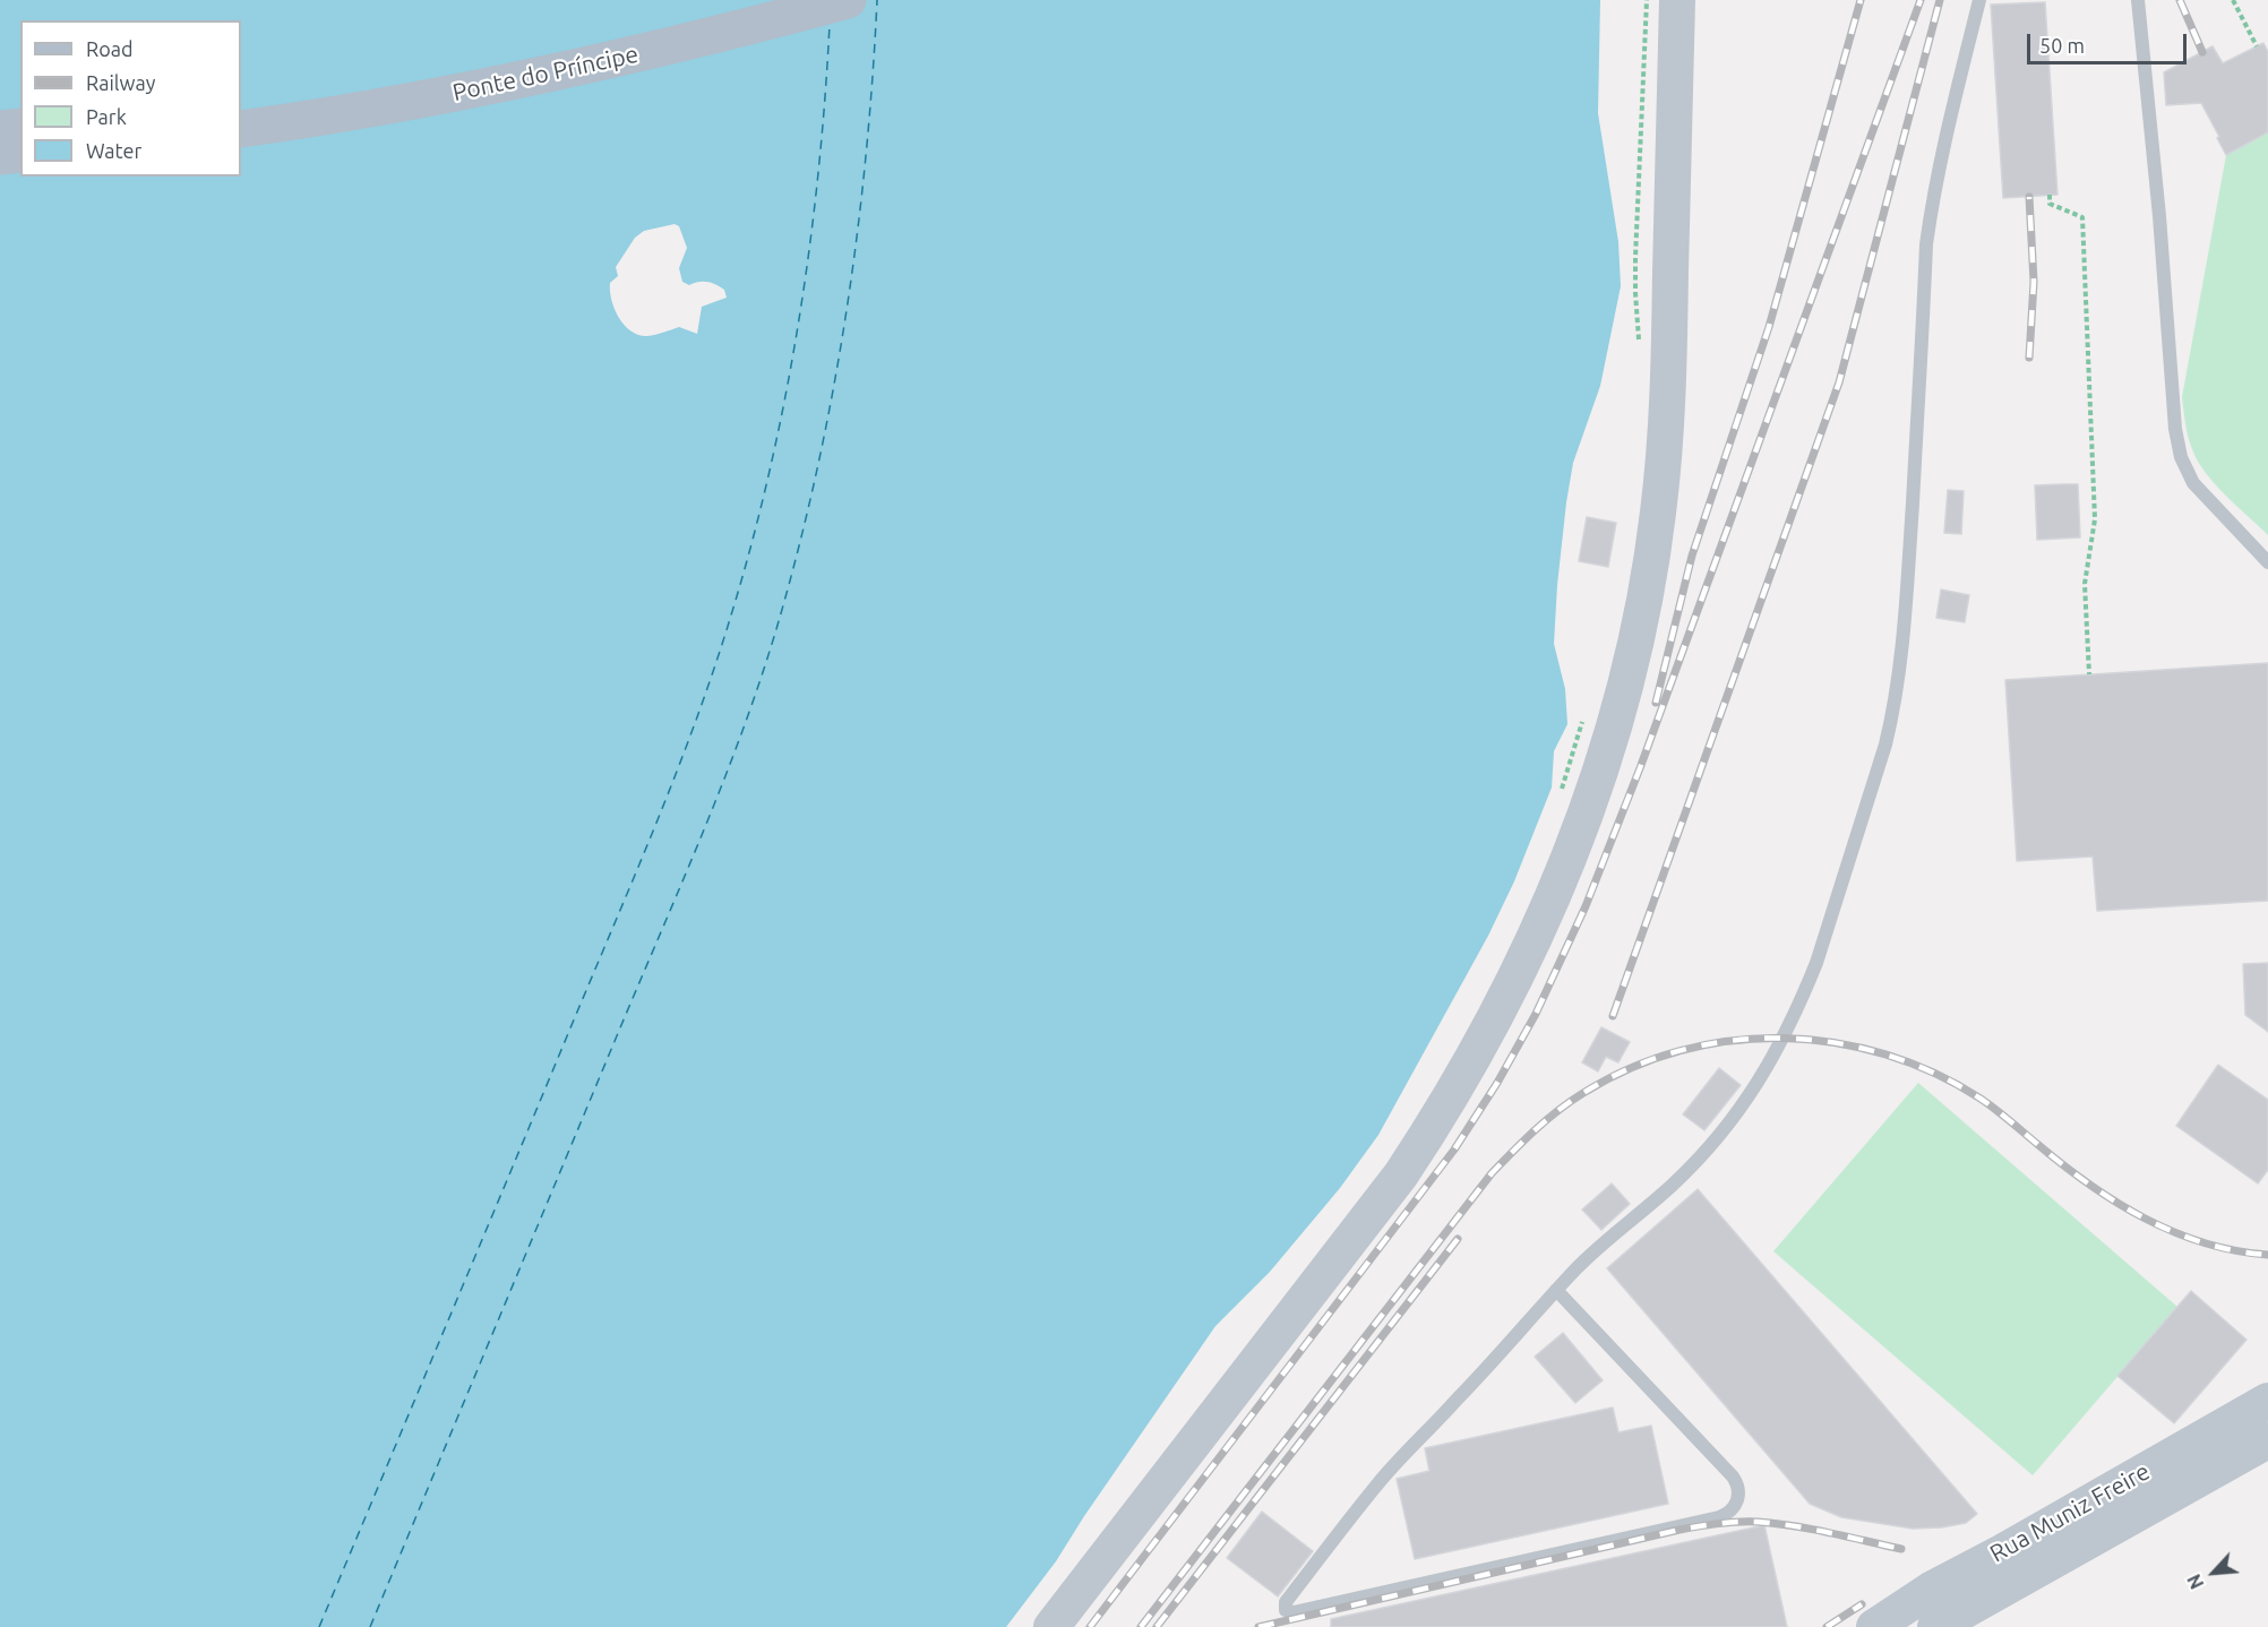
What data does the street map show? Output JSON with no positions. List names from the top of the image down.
{
  "streets": {
    "main road": ["Ponte do Príncipe"],
    "street": ["Rua Muniz Freire"]
  },
  "legend": [
    "Road",
    "Railway",
    "Park",
    "Water"
  ],
  "scale_bar": "50 m",
  "north": "bottom left"
}
